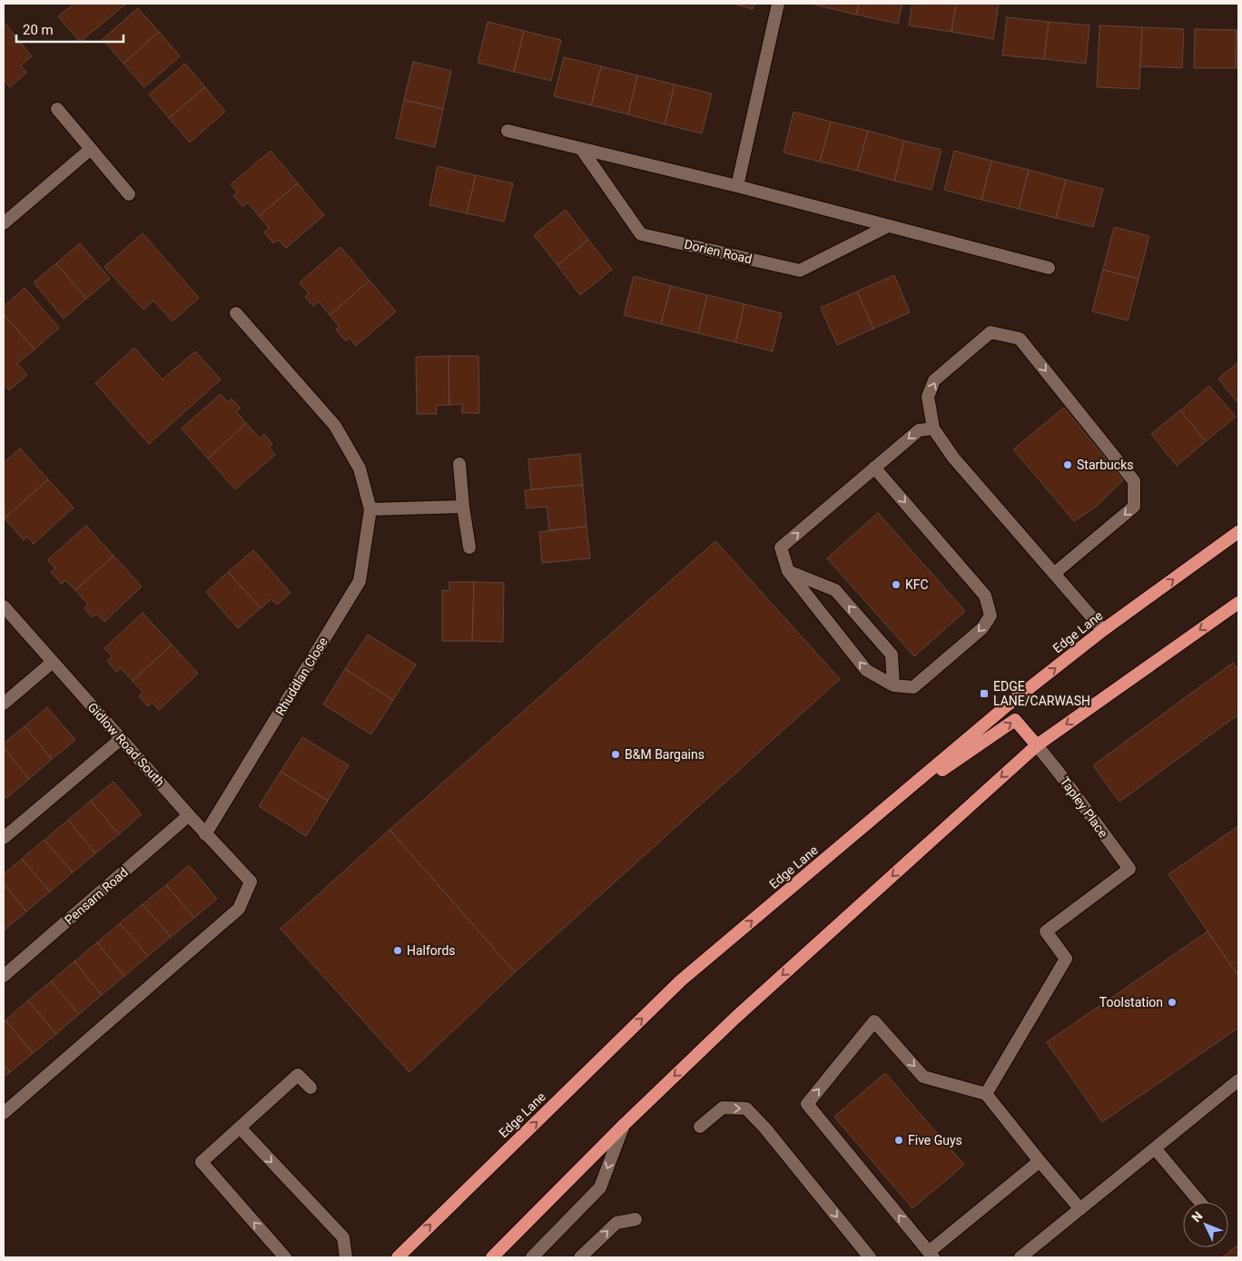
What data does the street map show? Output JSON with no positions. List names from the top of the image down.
{
  "streets": {
    "highway": ["Edge Lane"],
    "street": [
      "Dorien Road",
      "Rhuddlan Close",
      "Gidlow Road South",
      "Tapley Place",
      "Pensarn Road"
    ]
  },
  "crossings": [
    ["Rhuddlan Close", "Gidlow Road South"],
    ["Gidlow Road South", "Pensarn Road"]
  ],
  "places": {
    "other": [
      "Starbucks",
      "KFC",
      "B&M Bargains",
      "Halfords",
      "Toolstation",
      "Five Guys"
    ],
    "transit": ["EDGE LANE/CARWASH"]
  },
  "scale_bar": "20 m",
  "north": "top left"
}
